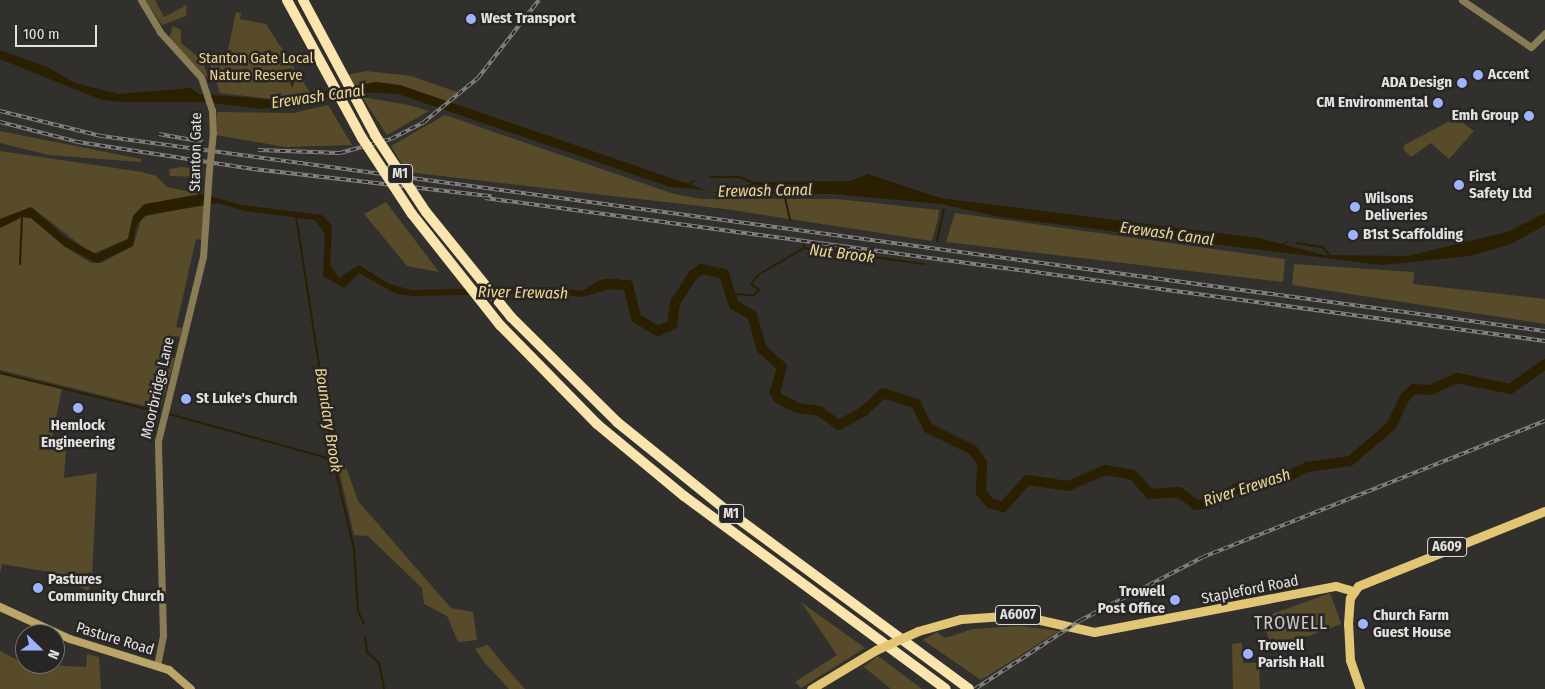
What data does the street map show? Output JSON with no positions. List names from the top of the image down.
{
  "streets": {
    "highway": ["M1"],
    "main road": [
      "A609",
      "Stapleford Road",
      "A6007",
      "Pasture Road"
    ],
    "street": ["Stanton Gate", "Moorbridge Lane"]
  },
  "crossings": [
    ["Stanton Gate", "Moorbridge Lane"],
    ["Moorbridge Lane", "Pasture Road"],
    ["A609", "Stapleford Road"]
  ],
  "districts": ["TROWELL"],
  "water": [
    "Erewash Canal",
    "Nut Brook",
    "River Erewash",
    "Boundary Brook"
  ],
  "parks": ["Stanton Gate Local Nature Reserve"],
  "places": [
    "West Transport",
    "Accent",
    "ADA Design",
    "CM Environmental",
    "Emh Group",
    "First Safety Ltd",
    "Wilsons Deliveries",
    "B1st Scaffolding",
    "St Luke's Church",
    "Hemlock Engineering",
    "Pastures Community Church",
    "Trowell Post Office",
    "Church Farm Guest House",
    "Trowell Parish Hall"
  ],
  "scale_bar": "100 m",
  "north": "right"
}
